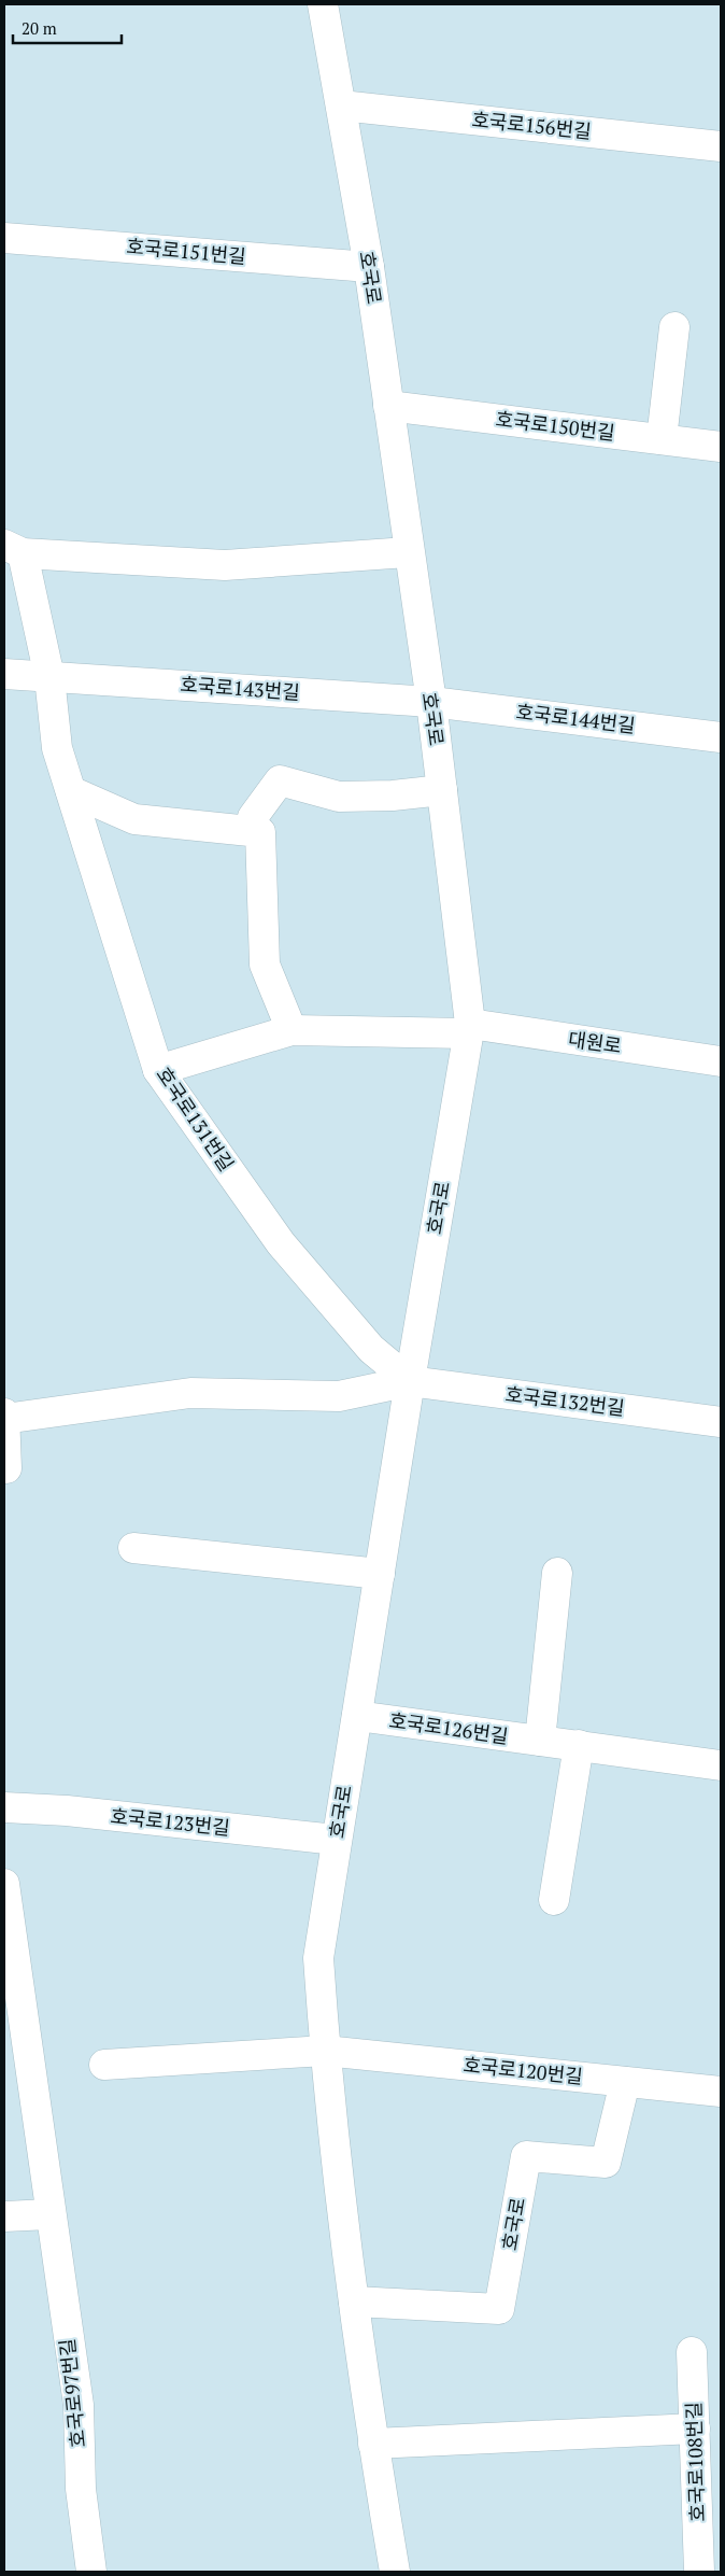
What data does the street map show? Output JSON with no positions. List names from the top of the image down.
{
  "streets": {
    "street": [
      "호국로156번길",
      "호국로151번길",
      "호국로",
      "호국로150번길",
      "호국로143번길",
      "호국로144번길",
      "대원로",
      "호국로131번길",
      "호국로132번길",
      "호국로126번길",
      "호국로123번길",
      "호국로120번길",
      "호국로97번길",
      "호국로108번길"
    ]
  },
  "crossings": [
    ["호국로156번길", "호국로"],
    ["호국로151번길", "호국로"],
    ["호국로", "호국로150번길"],
    ["호국로", "호국로143번길"],
    ["호국로", "호국로144번길"],
    ["호국로", "대원로"],
    ["호국로", "호국로131번길"],
    ["호국로", "호국로132번길"],
    ["호국로", "호국로126번길"],
    ["호국로", "호국로123번길"],
    ["호국로", "호국로120번길"],
    ["호국로143번길", "호국로144번길"],
    ["호국로143번길", "호국로131번길"],
    ["호국로131번길", "호국로132번길"]
  ],
  "scale_bar": "20 m"
}
